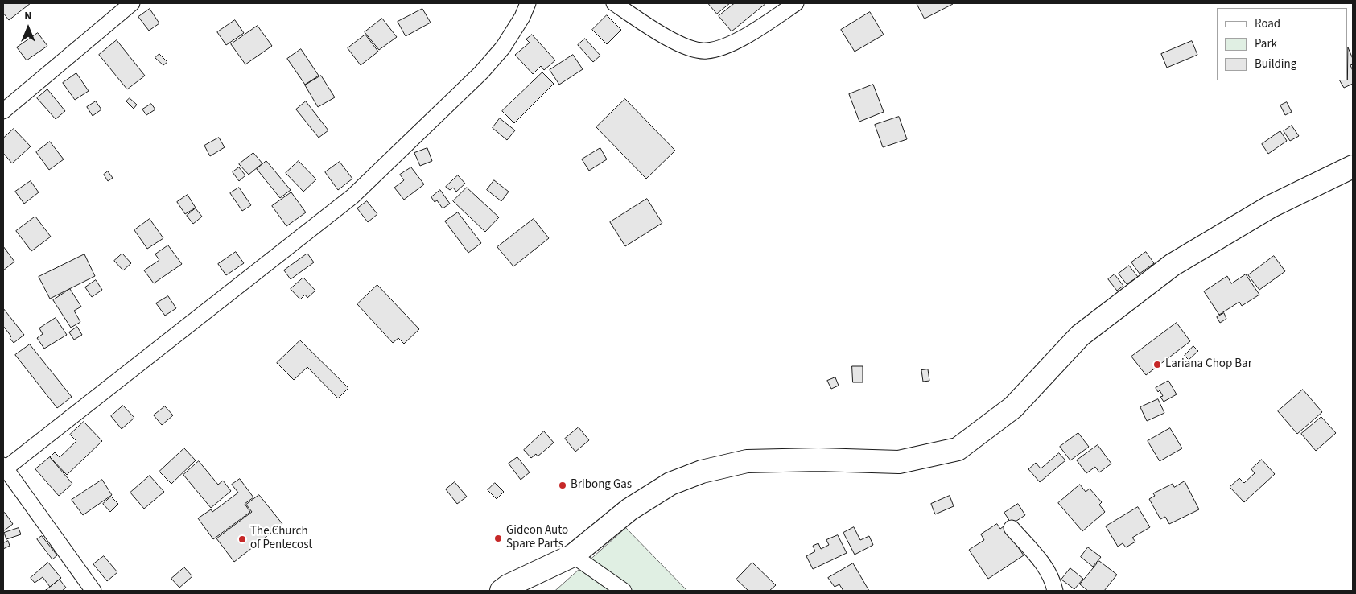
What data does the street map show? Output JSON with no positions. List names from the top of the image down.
{
  "places": [
    "Lariana Chop Bar",
    "Bribong Gas",
    "Gideon Auto Spare Parts",
    "The Church of Pentecost"
  ],
  "legend": ["Road", "Park", "Building"],
  "north": "top"
}
